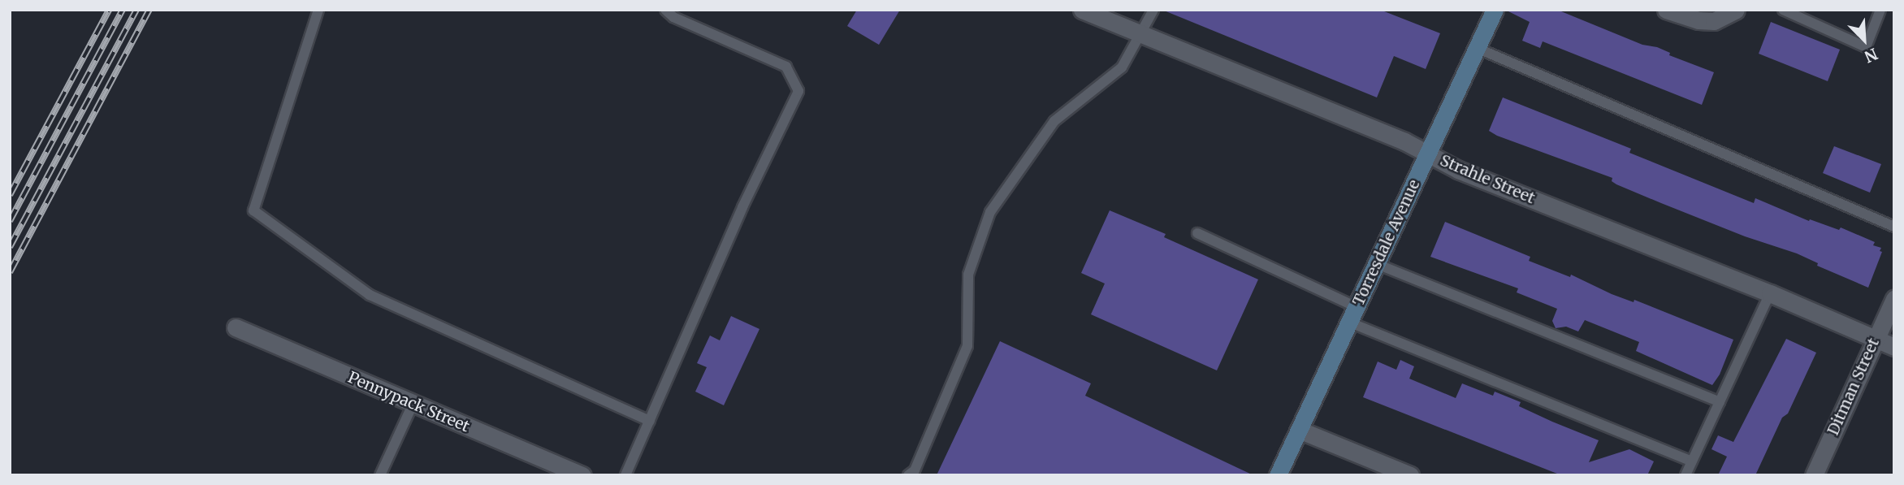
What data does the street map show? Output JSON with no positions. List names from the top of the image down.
{
  "streets": {
    "street": [
      "Strahle Street",
      "Torresdale Avenue",
      "Ditman Street",
      "Pennypack Street"
    ]
  },
  "crossings": [
    ["Strahle Street", "Torresdale Avenue"],
    ["Strahle Street", "Ditman Street"]
  ],
  "north": "bottom right"
}
